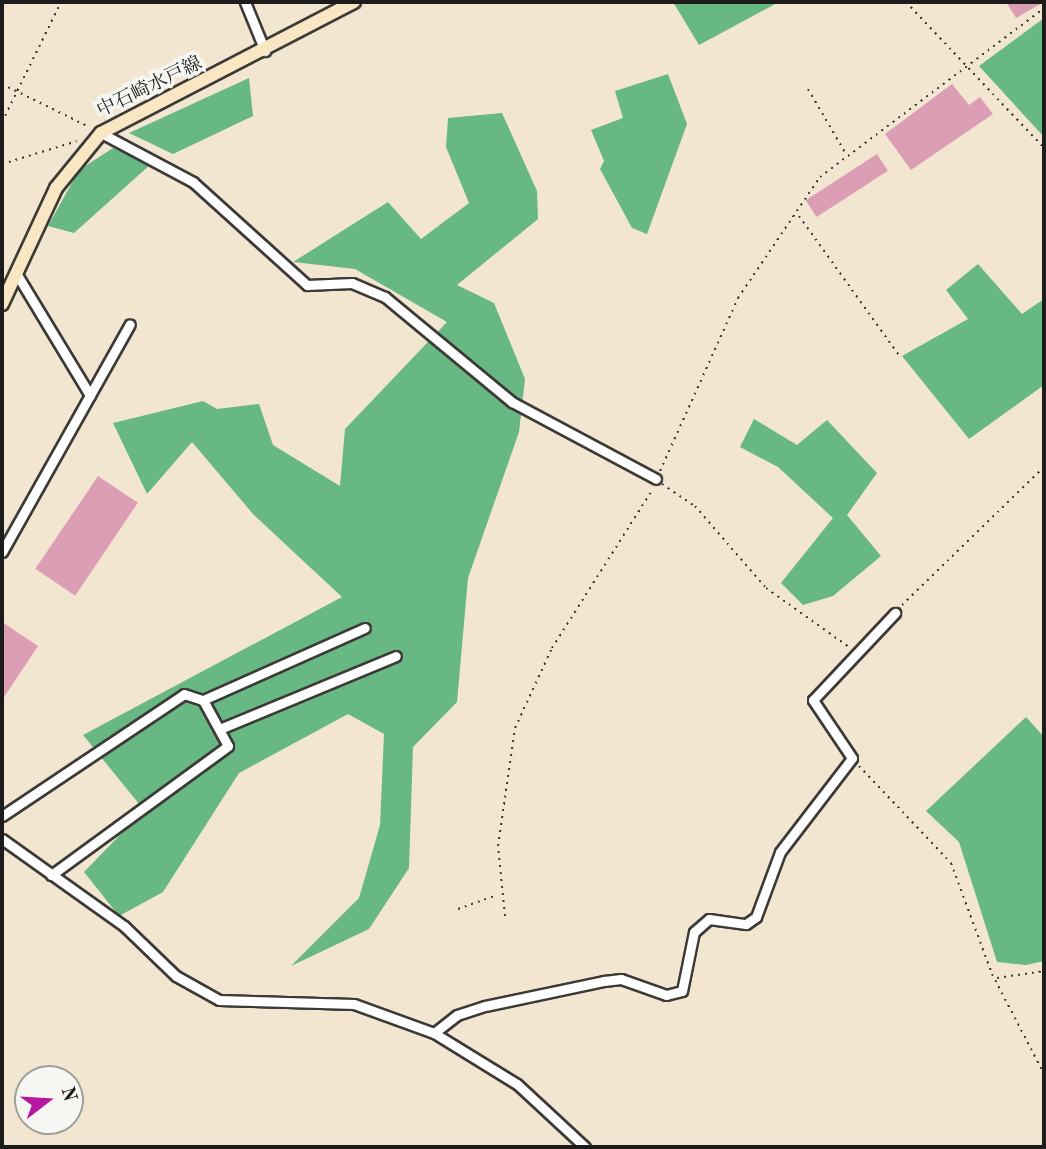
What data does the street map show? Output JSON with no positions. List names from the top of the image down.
{
  "streets": {
    "main road": ["中石崎水戸線"]
  },
  "north": "right"
}
